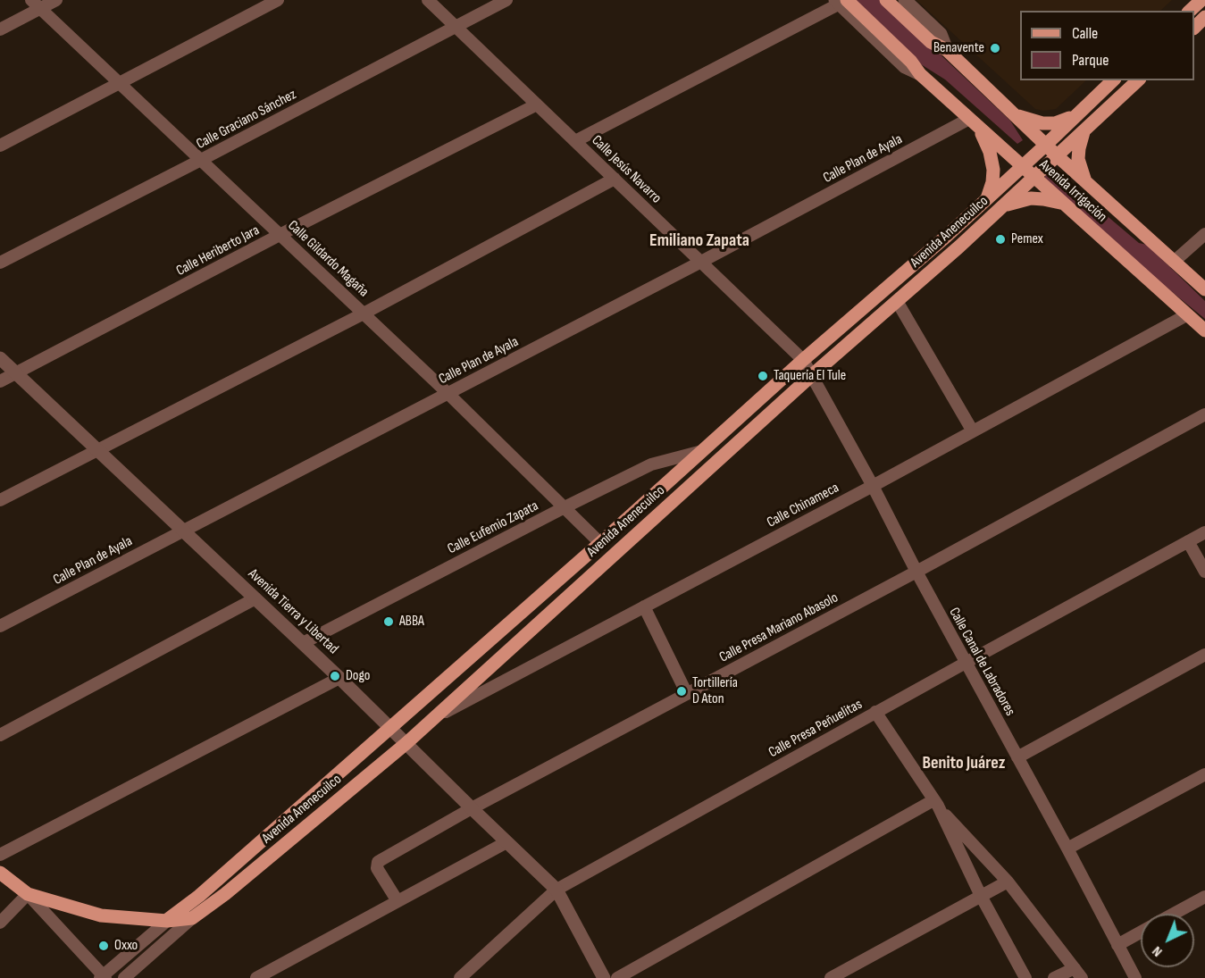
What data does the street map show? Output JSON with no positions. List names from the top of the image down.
{
  "streets": {
    "main road": ["Avenida Irrigación", "Avenida Anenecuilco"],
    "street": [
      "Calle Graciano Sánchez",
      "Calle Plan de Ayala",
      "Calle Jesús Navarro",
      "Calle Heriberto Jara",
      "Calle Gildardo Magaña",
      "Calle Chinameca",
      "Calle Eufemio Zapata",
      "Avenida Tierra y Libertad",
      "Calle Presa Mariano Abasolo",
      "Calle Canal de Labradores",
      "Calle Presa Peñuelitas"
    ]
  },
  "crossings": [
    ["Calle Graciano Sánchez", "Calle Jesús Navarro"],
    ["Calle Graciano Sánchez", "Calle Gildardo Magaña"],
    ["Calle Plan de Ayala", "Calle Jesús Navarro"],
    ["Calle Plan de Ayala", "Avenida Irrigación"],
    ["Calle Plan de Ayala", "Calle Gildardo Magaña"],
    ["Calle Plan de Ayala", "Avenida Tierra y Libertad"],
    ["Calle Jesús Navarro", "Avenida Anenecuilco"],
    ["Calle Jesús Navarro", "Calle Heriberto Jara"],
    ["Calle Jesús Navarro", "Calle Canal de Labradores"],
    ["Avenida Irrigación", "Avenida Anenecuilco"],
    ["Avenida Irrigación", "Calle Chinameca"],
    ["Avenida Anenecuilco", "Calle Gildardo Magaña"],
    ["Avenida Anenecuilco", "Calle Chinameca"],
    ["Avenida Anenecuilco", "Calle Eufemio Zapata"],
    ["Avenida Anenecuilco", "Avenida Tierra y Libertad"],
    ["Avenida Anenecuilco", "Calle Canal de Labradores"],
    ["Calle Heriberto Jara", "Calle Gildardo Magaña"],
    ["Calle Heriberto Jara", "Avenida Tierra y Libertad"],
    ["Calle Gildardo Magaña", "Calle Eufemio Zapata"],
    ["Calle Chinameca", "Calle Canal de Labradores"],
    ["Calle Eufemio Zapata", "Avenida Tierra y Libertad"],
    ["Avenida Tierra y Libertad", "Calle Presa Mariano Abasolo"],
    ["Avenida Tierra y Libertad", "Calle Presa Peñuelitas"],
    ["Calle Presa Mariano Abasolo", "Calle Canal de Labradores"],
    ["Calle Canal de Labradores", "Calle Presa Peñuelitas"]
  ],
  "districts": ["Emiliano Zapata", "Benito Juárez"],
  "places": [
    "Benavente",
    "Pemex",
    "Taquería El Tule",
    "ABBA",
    "Dogo",
    "Tortillería D Aton",
    "Oxxo"
  ],
  "legend": ["Calle", "Parque"],
  "north": "bottom left"
}
